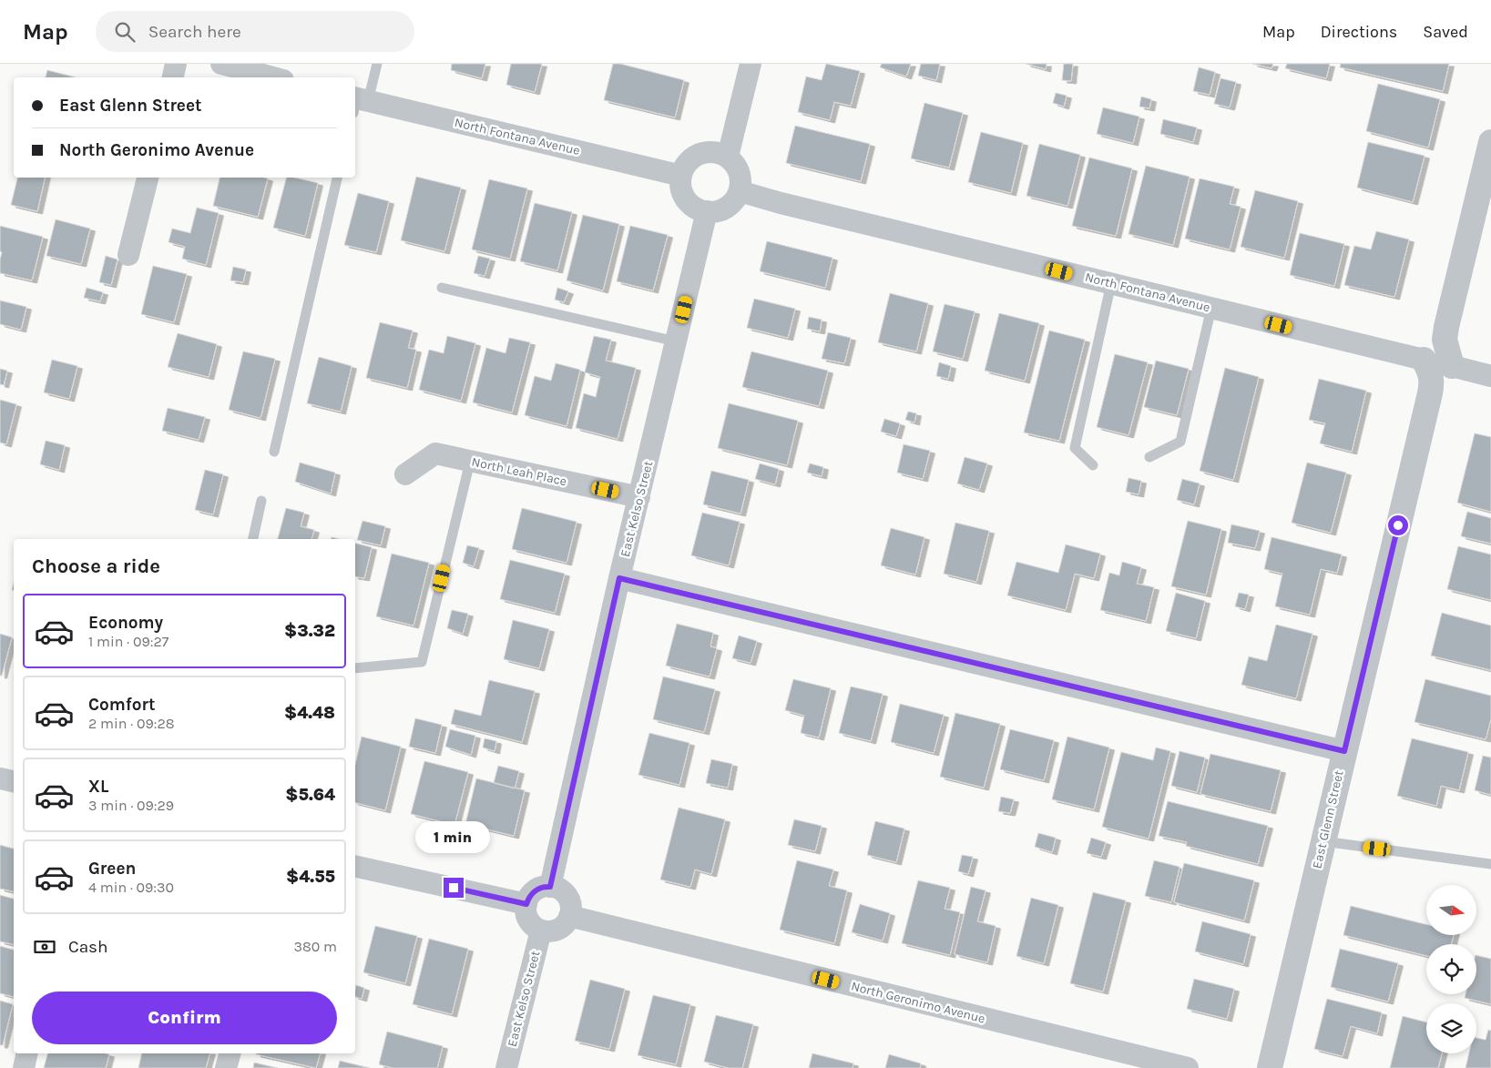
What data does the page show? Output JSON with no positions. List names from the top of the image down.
{
  "streets": {
    "street": [
      "North Fontana Avenue",
      "North Leah Place",
      "East Kelso Street",
      "East Glenn Street",
      "North Geronimo Avenue"
    ]
  },
  "crossings": [
    ["North Fontana Avenue", "East Kelso Street"],
    ["North Fontana Avenue", "East Glenn Street"],
    ["North Leah Place", "East Kelso Street"],
    ["East Kelso Street", "North Geronimo Avenue"]
  ],
  "north": "right",
  "page": {
    "header": "Map",
    "search": "Search here",
    "nav": ["Map", "Directions", "Saved"],
    "banner": ["East Glenn Street", "North Geronimo Avenue"],
    "heading": "Choose a ride",
    "list": [
      {
        "name": "Economy",
        "note": "1 min · 09:27",
        "value": "$3.32"
      },
      {
        "name": "Comfort",
        "note": "2 min · 09:28",
        "value": "$4.48"
      },
      {
        "name": "XL",
        "note": "3 min · 09:29",
        "value": "$5.64"
      },
      {
        "name": "Green",
        "note": "4 min · 09:30",
        "value": "$4.55"
      }
    ],
    "bubble": "1 min",
    "pay": ["Cash", "380 m"],
    "buttons": "Confirm"
  }
}
